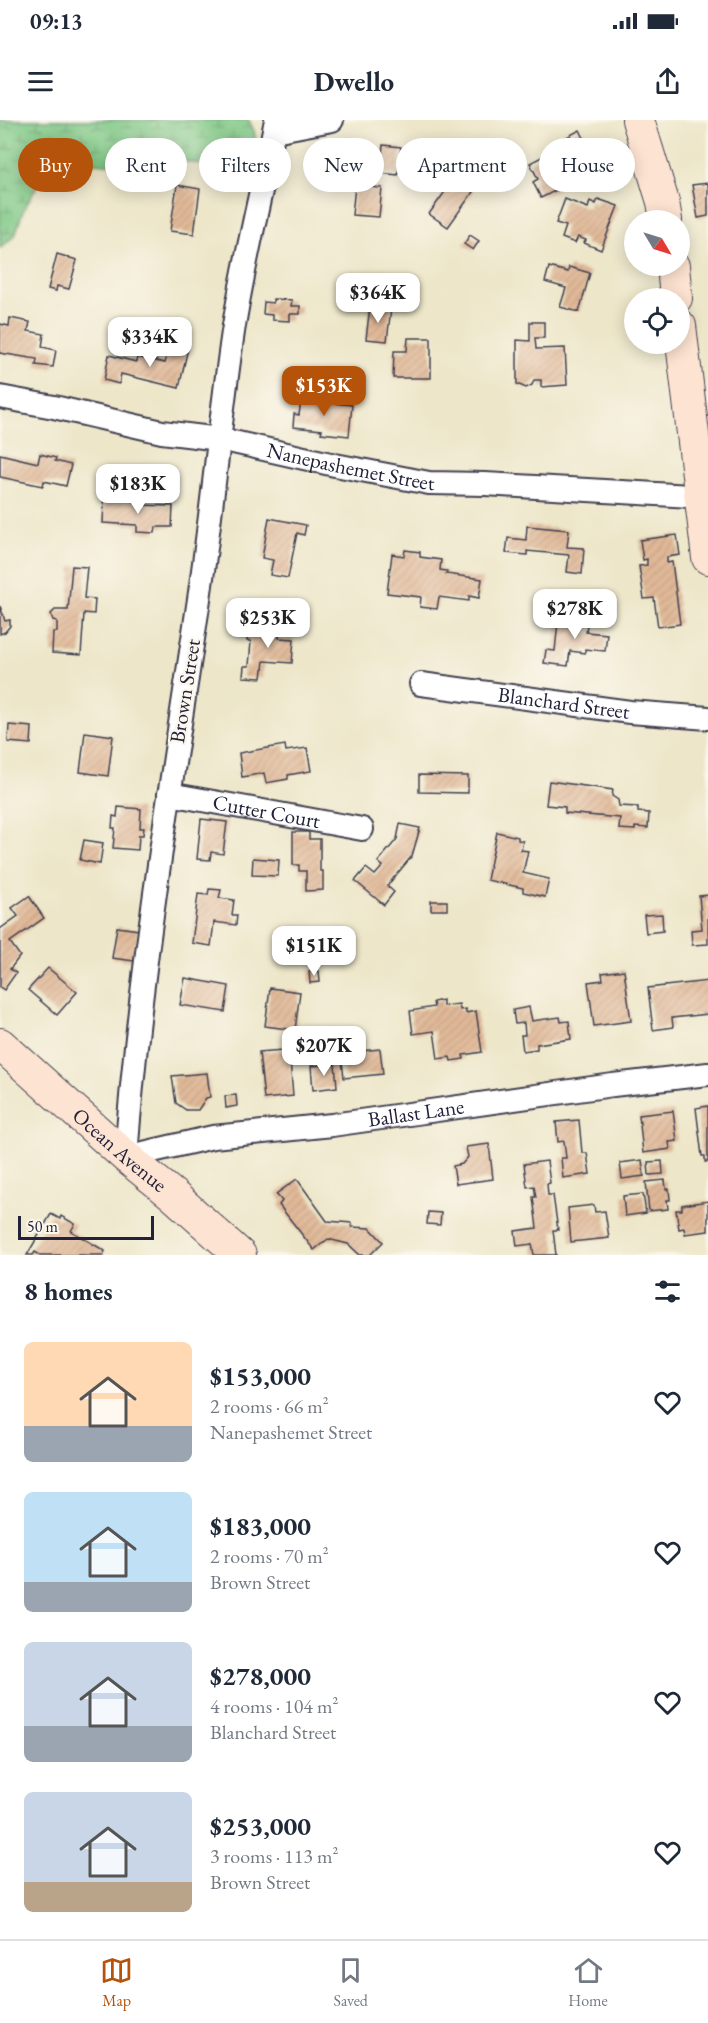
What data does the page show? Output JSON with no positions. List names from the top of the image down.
{
  "streets": {
    "main road": ["Ocean Avenue"],
    "street": [
      "Nanepashemet Street",
      "Brown Street",
      "Blanchard Street",
      "Cutter Court",
      "Ballast Lane"
    ]
  },
  "crossings": [
    ["Nanepashemet Street", "Brown Street"],
    ["Brown Street", "Cutter Court"],
    ["Brown Street", "Ballast Lane"],
    ["Brown Street", "Ocean Avenue"],
    ["Ballast Lane", "Ocean Avenue"]
  ],
  "scale_bar": "50 m",
  "north": "bottom right",
  "page": {
    "status": "09:13",
    "header": "Dwello",
    "chip": [
      "Buy",
      "Rent",
      "Filters",
      "New",
      "Apartment",
      "House"
    ],
    "price": [
      "$364K",
      "$334K",
      "$153K",
      "$183K",
      "$278K",
      "$253K",
      "$151K",
      "$207K"
    ],
    "scale": "50 m",
    "heading": "8 homes",
    "list": [
      {
        "name": "$153,000",
        "note": "2 rooms · 66 m² · Nanepashemet Street"
      },
      {
        "name": "$183,000",
        "note": "2 rooms · 70 m² · Brown Street"
      },
      {
        "name": "$278,000",
        "note": "4 rooms · 104 m² · Blanchard Street"
      },
      {
        "name": "$253,000",
        "note": "3 rooms · 113 m² · Brown Street"
      }
    ],
    "tabs": ["Map", "Saved", "Home"]
  }
}
